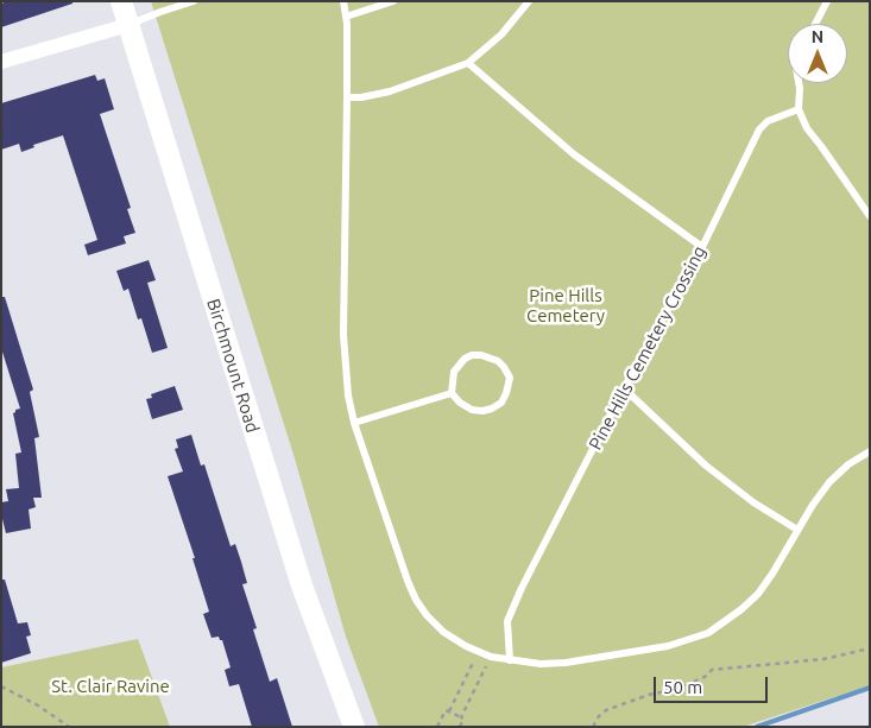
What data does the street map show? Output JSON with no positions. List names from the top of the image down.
{
  "streets": {
    "main road": ["Birchmount Road"],
    "lane": ["Pine Hills Cemetery Crossing"]
  },
  "parks": ["Pine Hills Cemetery", "St. Clair Ravine"],
  "scale_bar": "50 m",
  "north": "top"
}
